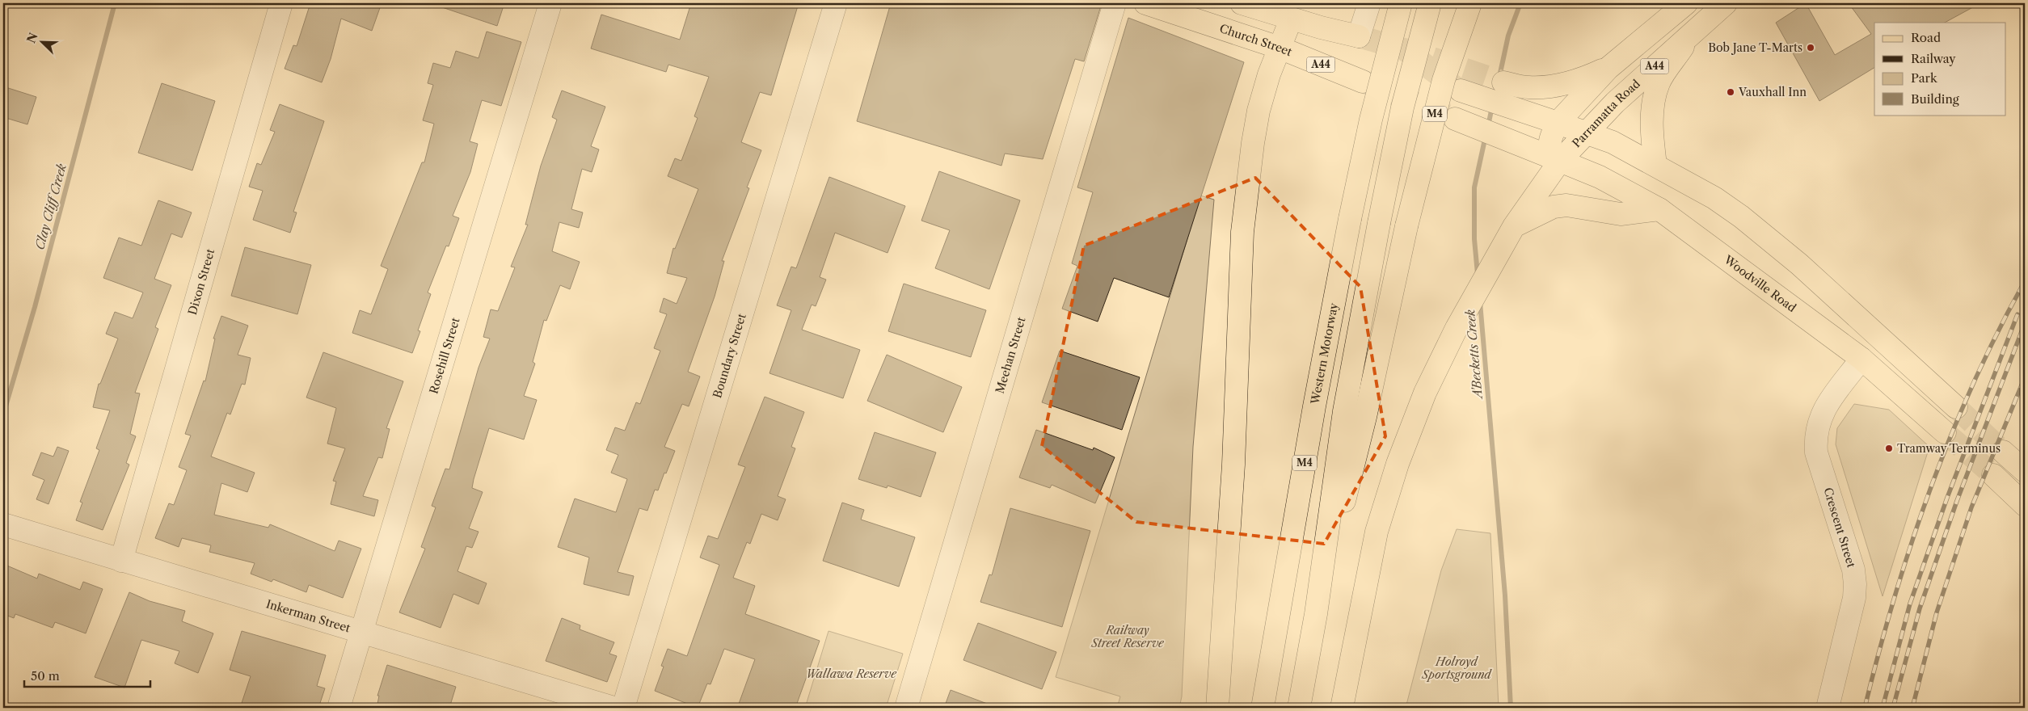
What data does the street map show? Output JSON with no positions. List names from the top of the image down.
{
  "streets": {
    "main road": [
      "Church Street",
      "A44",
      "M4",
      "Parramatta Road",
      "Woodville Road",
      "Western Motorway"
    ],
    "street": [
      "Dixon Street",
      "Rosehill Street",
      "Boundary Street",
      "Meehan Street",
      "Crescent Street",
      "Inkerman Street"
    ]
  },
  "crossings": [
    ["A44", "Parramatta Road"],
    ["A44", "Woodville Road"],
    ["Parramatta Road", "Woodville Road"],
    ["Dixon Street", "Inkerman Street"],
    ["Woodville Road", "Crescent Street"],
    ["Rosehill Street", "Inkerman Street"]
  ],
  "water": ["Clay Cliff Creek", "A'Becketts Creek"],
  "parks": ["Railway Street Reserve", "Holroyd Sportsground", "Wallawa Reserve"],
  "places": ["Bob Jane T-Marts", "Vauxhall Inn", "Tramway Terminus"],
  "legend": [
    "Road",
    "Railway",
    "Park",
    "Building"
  ],
  "scale_bar": "50 m",
  "north": "top left"
}
